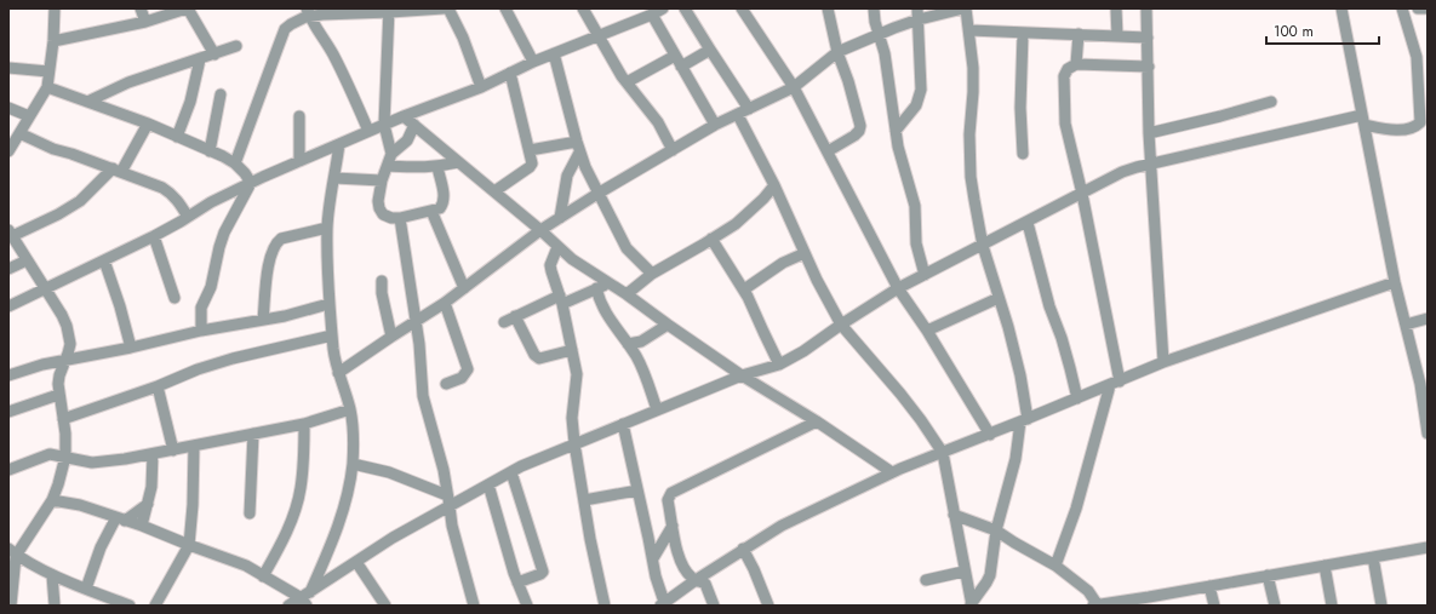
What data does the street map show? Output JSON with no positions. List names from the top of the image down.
{
  "scale_bar": "100 m"
}
